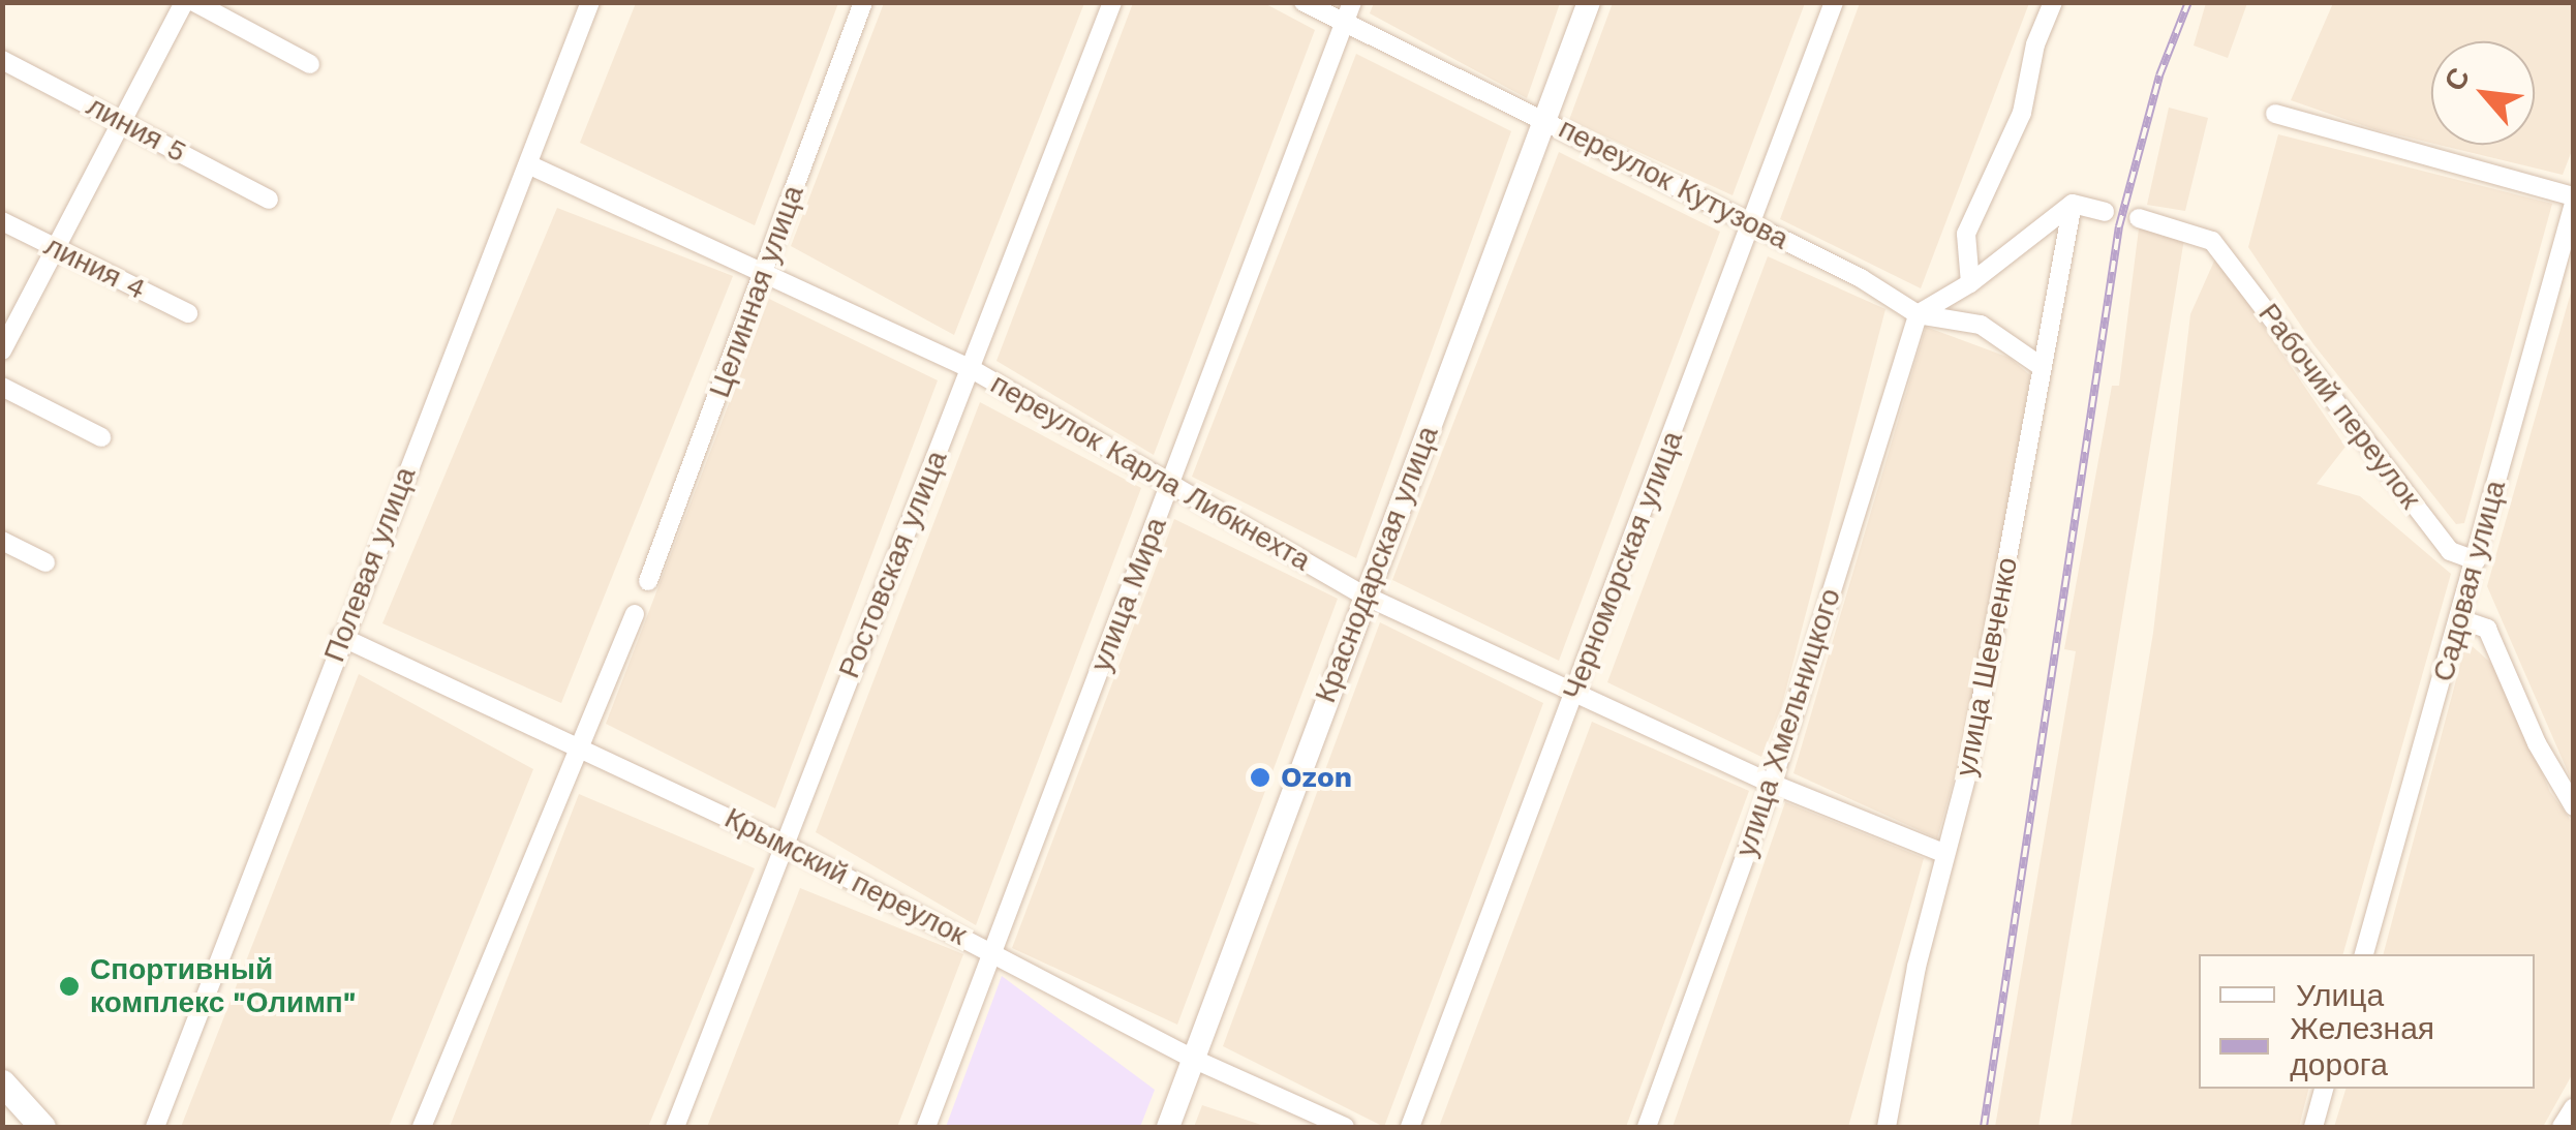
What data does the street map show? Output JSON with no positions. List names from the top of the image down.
{
  "streets": {
    "street": [
      "линия 5",
      "переулок Кутузова",
      "линия 4",
      "Целинная улица",
      "Рабочий переулок",
      "переулок Карла Либкнехта",
      "Полевая улица",
      "Ростовская улица",
      "Краснодарская улица",
      "Черноморская улица",
      "Садовая улица",
      "улица Мира",
      "улица Шевченко",
      "улица Хмельницкого",
      "Крымский переулок"
    ]
  },
  "crossings": [
    ["переулок Кутузова", "Краснодарская улица"],
    ["переулок Кутузова", "Черноморская улица"],
    ["переулок Кутузова", "улица Мира"],
    ["переулок Кутузова", "улица Шевченко"],
    ["переулок Кутузова", "улица Хмельницкого"],
    ["Целинная улица", "переулок Карла Либкнехта"],
    ["Рабочий переулок", "Садовая улица"],
    ["переулок Карла Либкнехта", "Полевая улица"],
    ["переулок Карла Либкнехта", "Ростовская улица"],
    ["переулок Карла Либкнехта", "Краснодарская улица"],
    ["переулок Карла Либкнехта", "Черноморская улица"],
    ["переулок Карла Либкнехта", "улица Мира"],
    ["переулок Карла Либкнехта", "улица Шевченко"],
    ["переулок Карла Либкнехта", "улица Хмельницкого"],
    ["Полевая улица", "Крымский переулок"],
    ["Ростовская улица", "Крымский переулок"],
    ["Краснодарская улица", "Крымский переулок"],
    ["улица Мира", "Крымский переулок"]
  ],
  "places": ["Ozon", "Спортивный комплекс \"Олимп\""],
  "legend": ["Улица", "Железная дорога"],
  "north": "top left"
}
